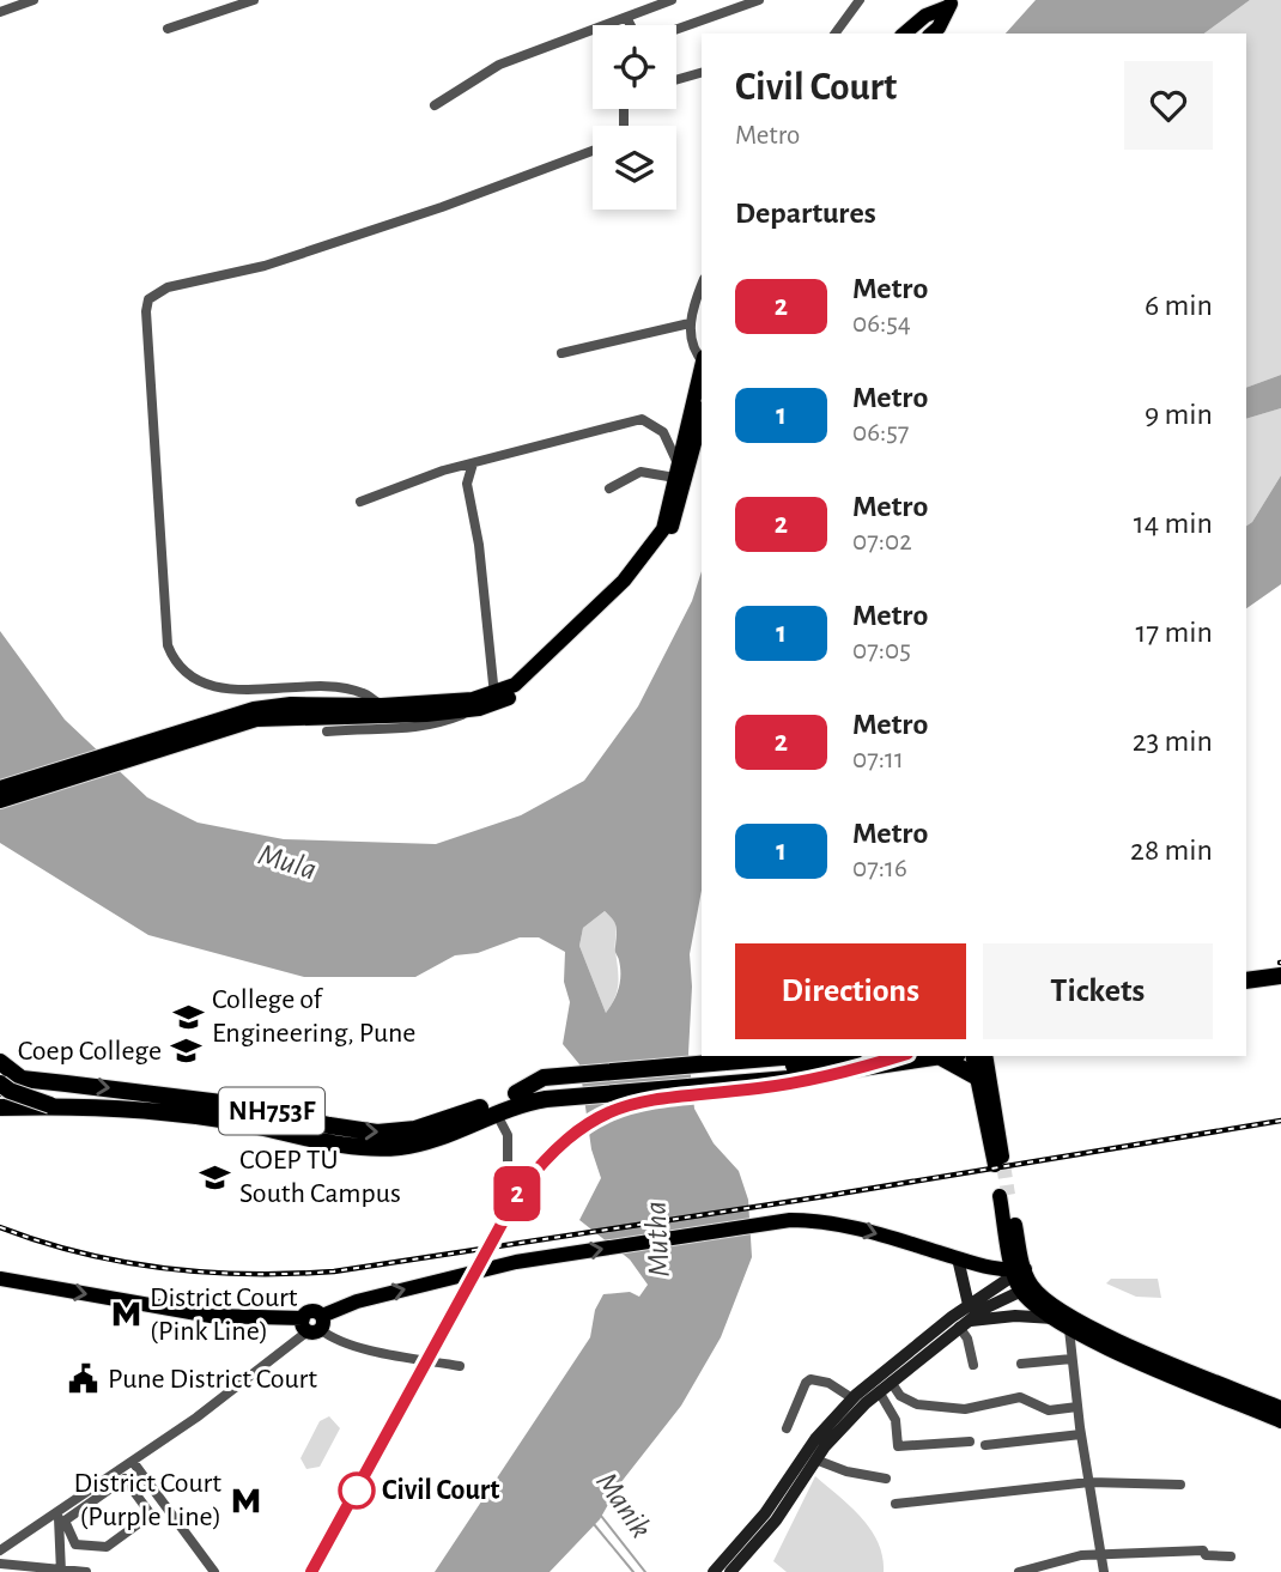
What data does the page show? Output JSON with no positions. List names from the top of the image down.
{
  "streets": {
    "highway": ["NH753F"]
  },
  "water": ["Mula", "Mutha", "Manik"],
  "places": {
    "school or university": ["College of Engineering, Pune", "Coep College", "COEP TU South Campus"],
    "metro station": ["District Court (Pink Line)", "District Court (Purple Line)"],
    "public building": ["Pune District Court"],
    "other": ["Civil Court"]
  },
  "lines": ["metro line 2"],
  "page": {
    "on_map": "2",
    "heading": [
      ["Civil Court", "Metro"],
      "Departures"
    ],
    "list": [
      {
        "mark": "2",
        "name": "Metro",
        "note": "06:54",
        "value": "6 min"
      },
      {
        "mark": "1",
        "name": "Metro",
        "note": "06:57",
        "value": "9 min"
      },
      {
        "mark": "2",
        "name": "Metro",
        "note": "07:02",
        "value": "14 min"
      },
      {
        "mark": "1",
        "name": "Metro",
        "note": "07:05",
        "value": "17 min"
      },
      {
        "mark": "2",
        "name": "Metro",
        "note": "07:11",
        "value": "23 min"
      },
      {
        "mark": "1",
        "name": "Metro",
        "note": "07:16",
        "value": "28 min"
      }
    ],
    "buttons": ["Directions", "Tickets"]
  }
}
